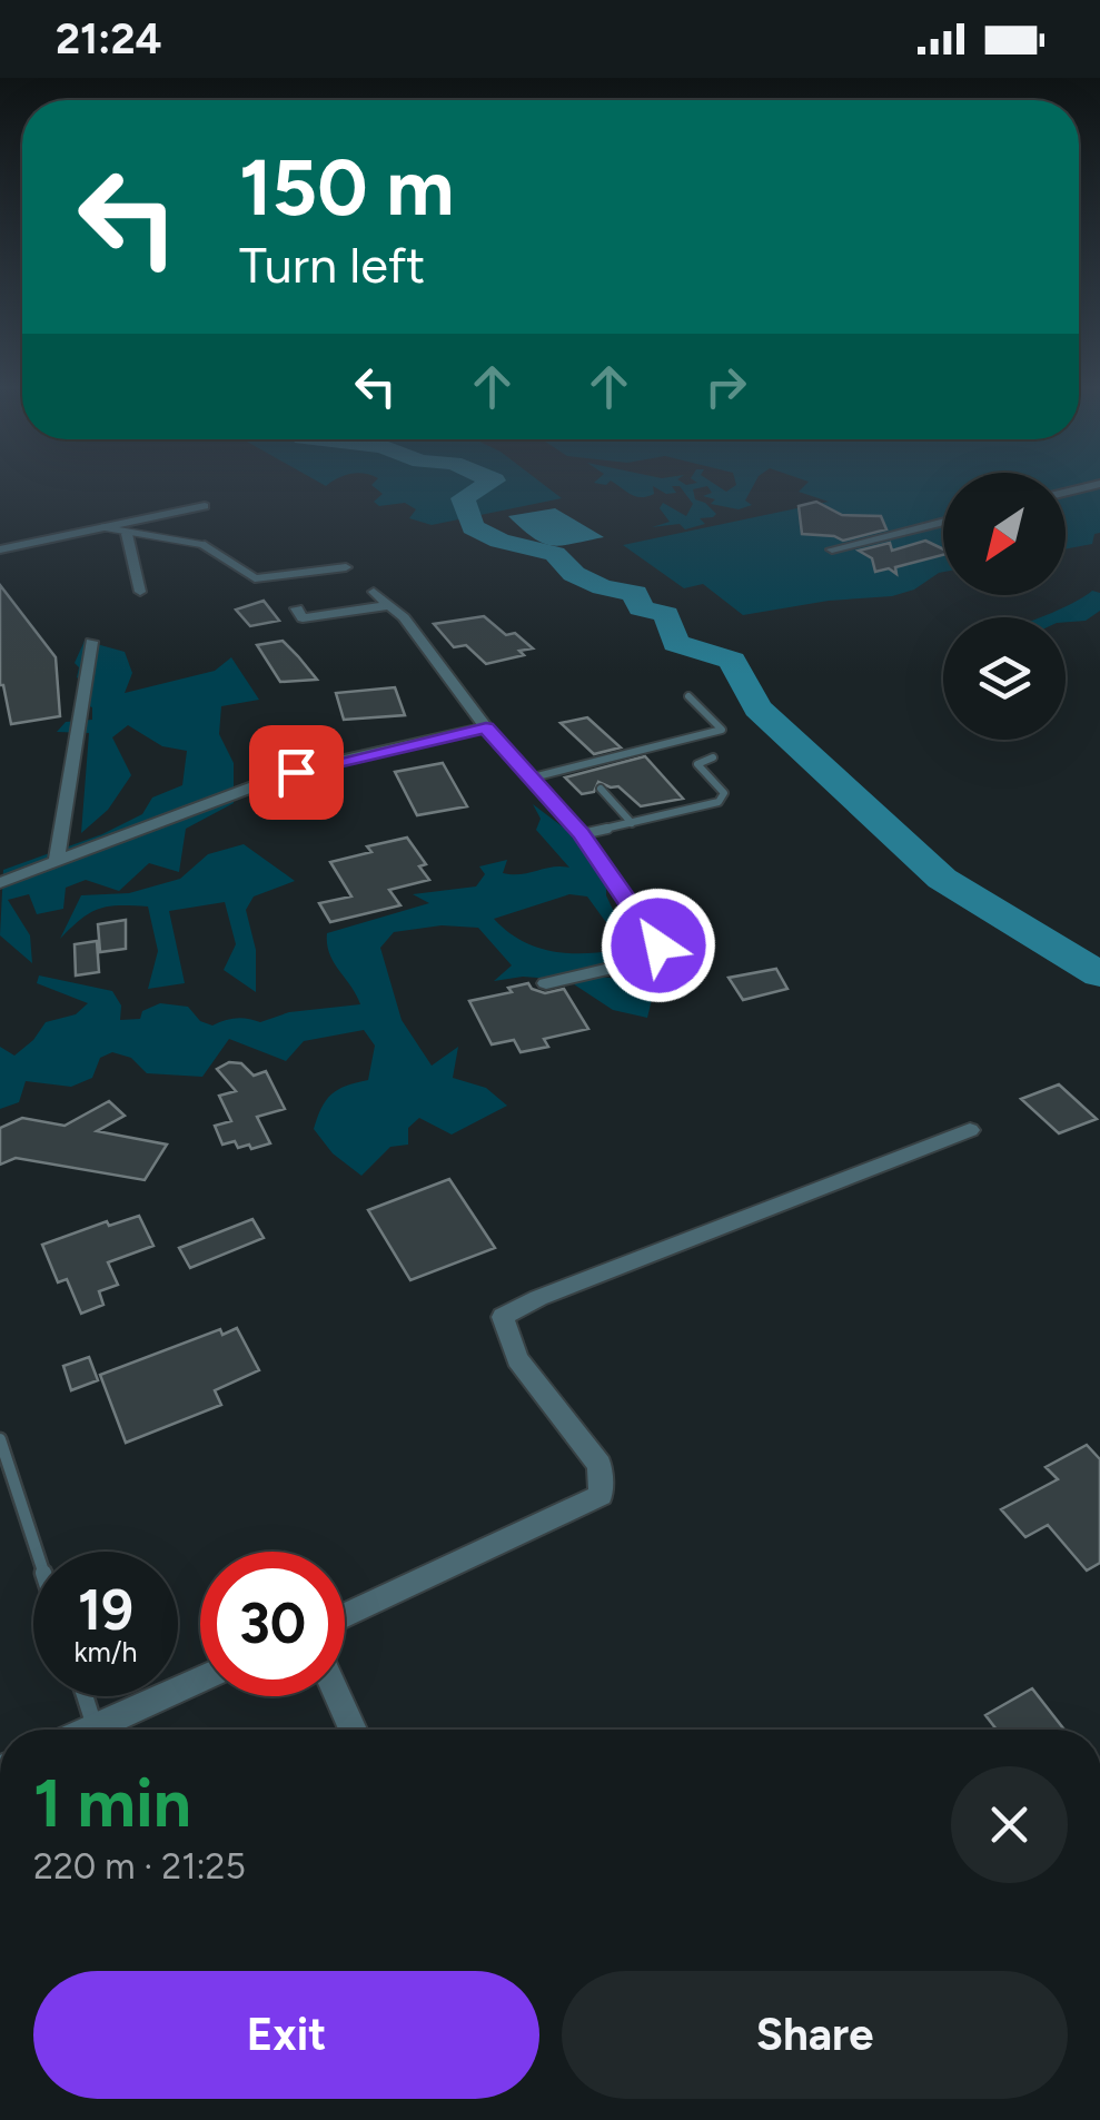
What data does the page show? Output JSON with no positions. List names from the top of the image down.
{
  "north": "bottom left",
  "page": {
    "status": "21:24",
    "turn": ["150 m", "Turn left"],
    "speed": "19 km/h",
    "limit": "30",
    "heading": ["1 min", "220 m · 21:25"],
    "buttons": ["Exit", "Share"]
  }
}
